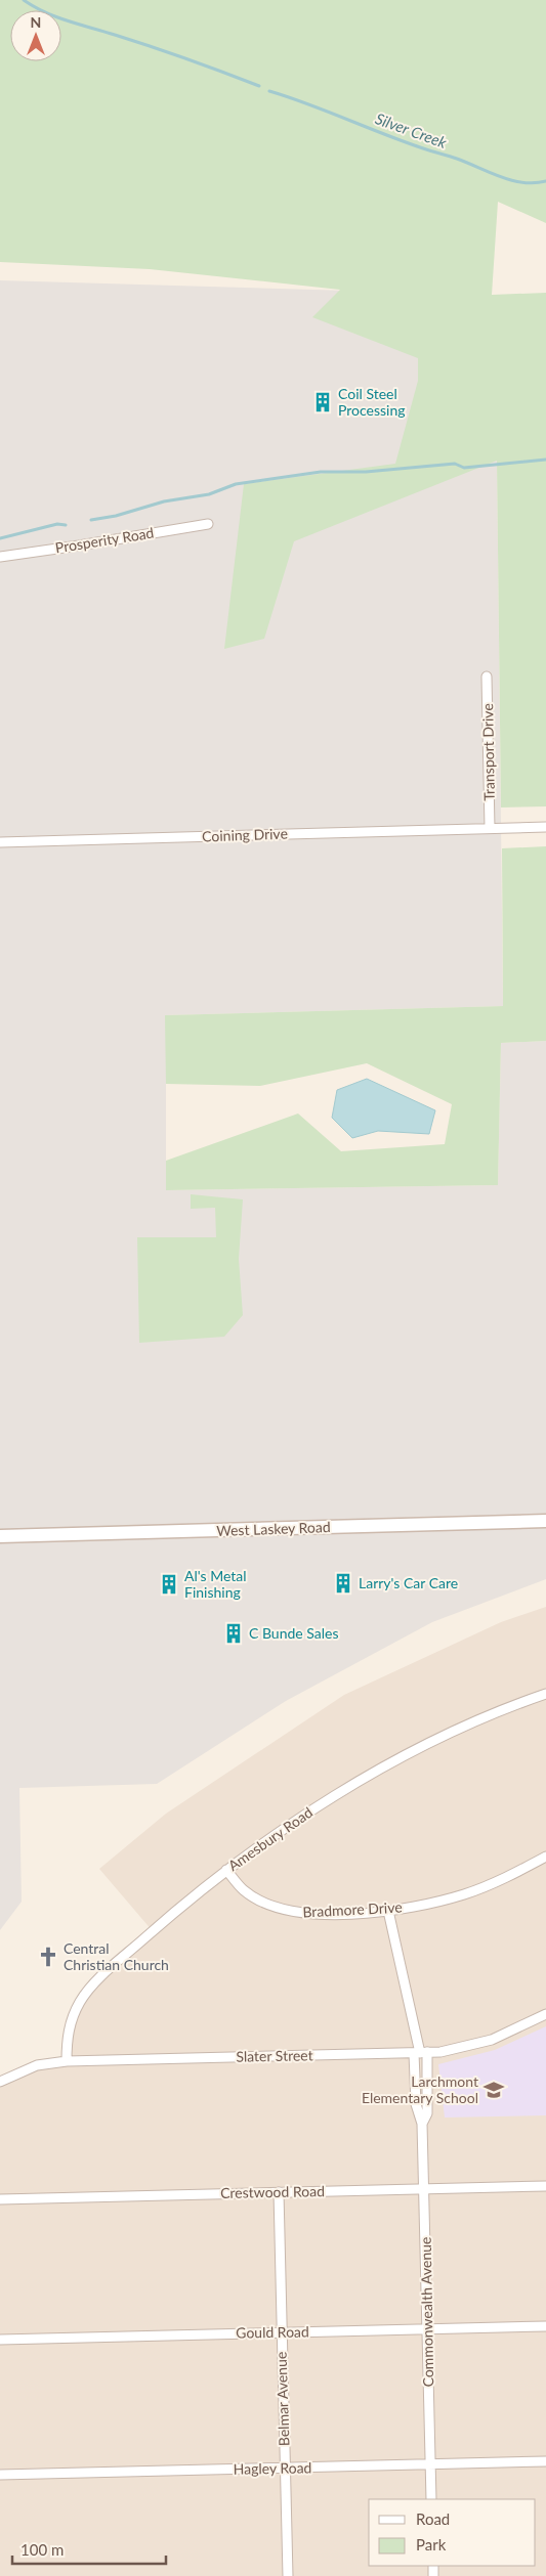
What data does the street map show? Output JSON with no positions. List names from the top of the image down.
{
  "streets": {
    "main road": ["West Laskey Road"],
    "street": [
      "Prosperity Road",
      "Transport Drive",
      "Coining Drive",
      "Amesbury Road",
      "Bradmore Drive",
      "Slater Street",
      "Crestwood Road",
      "Commonwealth Avenue",
      "Gould Road",
      "Belmar Avenue",
      "Hagley Road"
    ]
  },
  "crossings": [
    ["Transport Drive", "Coining Drive"],
    ["Amesbury Road", "Bradmore Drive"],
    ["Amesbury Road", "Slater Street"],
    ["Bradmore Drive", "Commonwealth Avenue"],
    ["Slater Street", "Commonwealth Avenue"],
    ["Crestwood Road", "Commonwealth Avenue"],
    ["Crestwood Road", "Belmar Avenue"],
    ["Commonwealth Avenue", "Gould Road"],
    ["Commonwealth Avenue", "Hagley Road"],
    ["Gould Road", "Belmar Avenue"],
    ["Belmar Avenue", "Hagley Road"]
  ],
  "water": ["Silver Creek"],
  "places": {
    "building": [
      "Coil Steel Processing",
      "Larry's Car Care",
      "Al's Metal Finishing",
      "C Bunde Sales"
    ],
    "church": ["Central Christian Church"],
    "school or university": ["Larchmont Elementary School"]
  },
  "legend": ["Road", "Park"],
  "scale_bar": "100 m",
  "north": "top"
}
